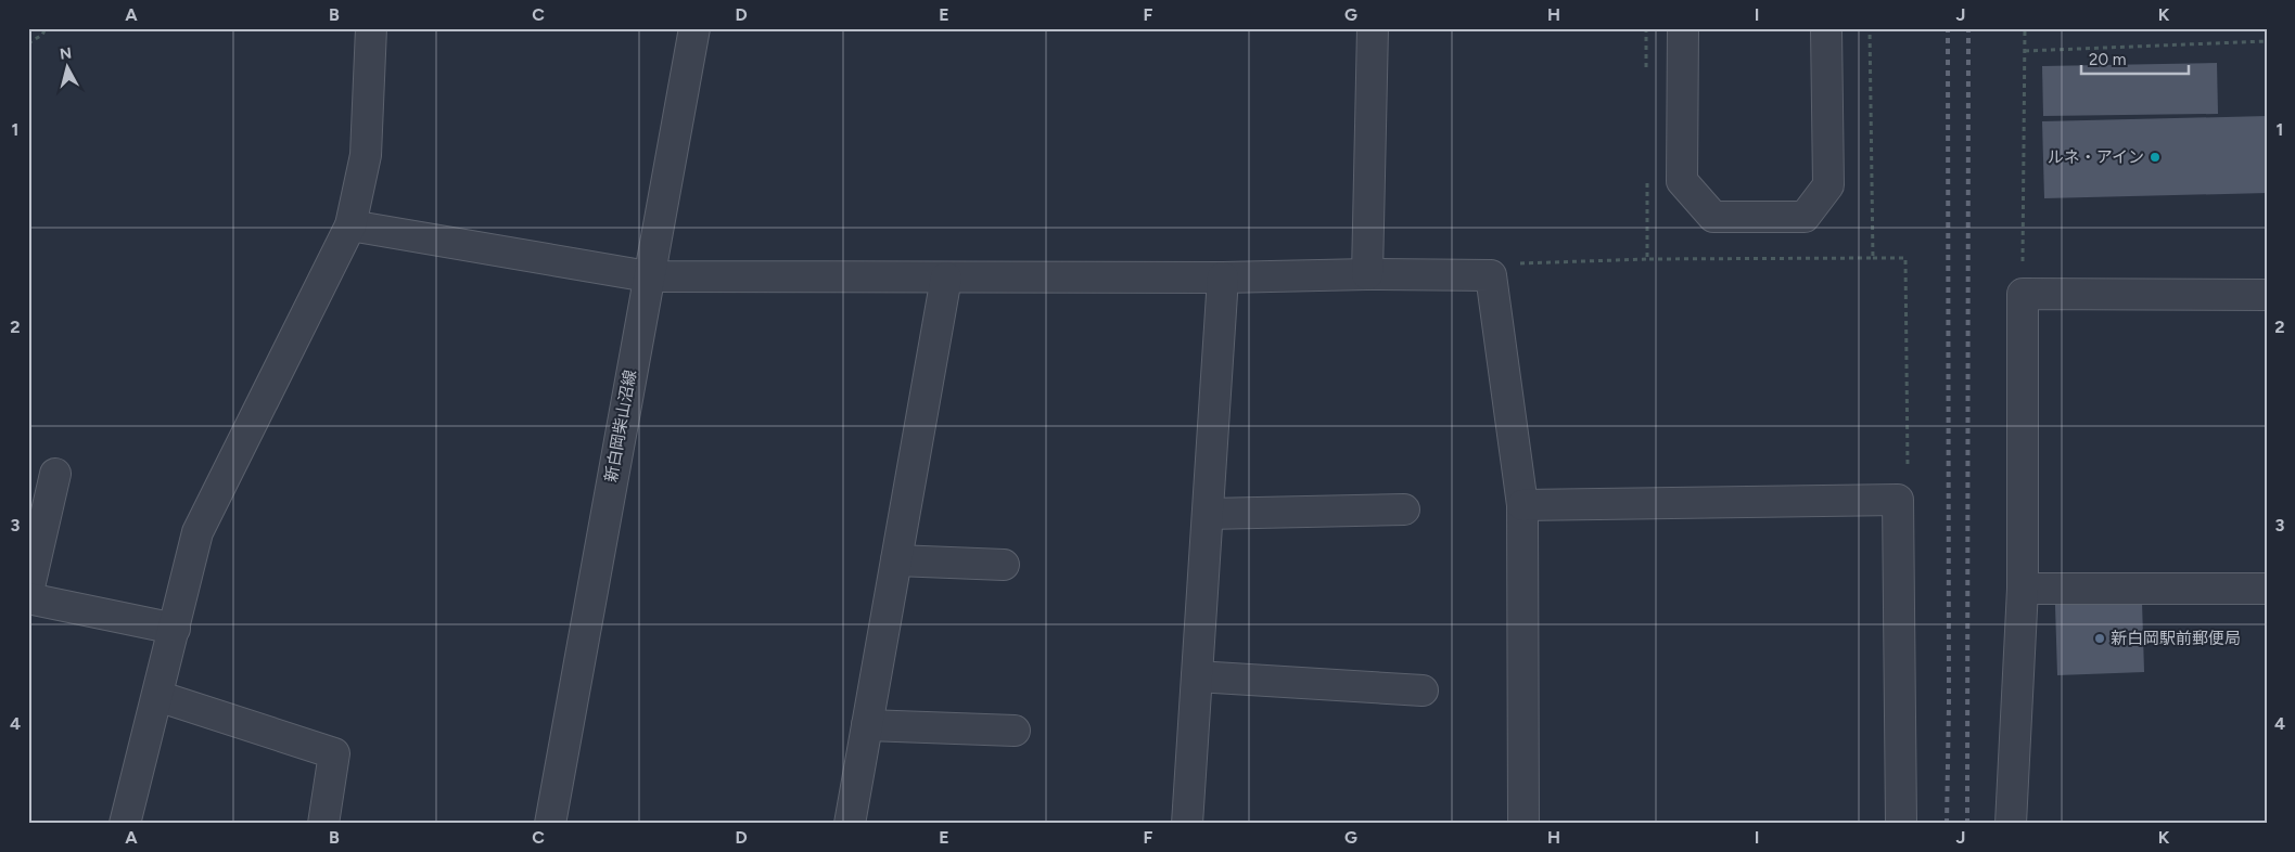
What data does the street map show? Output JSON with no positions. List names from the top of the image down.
{
  "streets": {
    "street": ["新白岡柴山沼線"]
  },
  "places": ["ルネ・アイン", "新白岡駅前郵便局"],
  "scale_bar": "20 m",
  "north": "top",
  "grid": {
    "columns": [
      "A",
      "B",
      "C",
      "D",
      "E",
      "F",
      "G",
      "H",
      "I",
      "J",
      "K"
    ],
    "rows": [
      "1",
      "2",
      "3",
      "4"
    ]
  }
}
